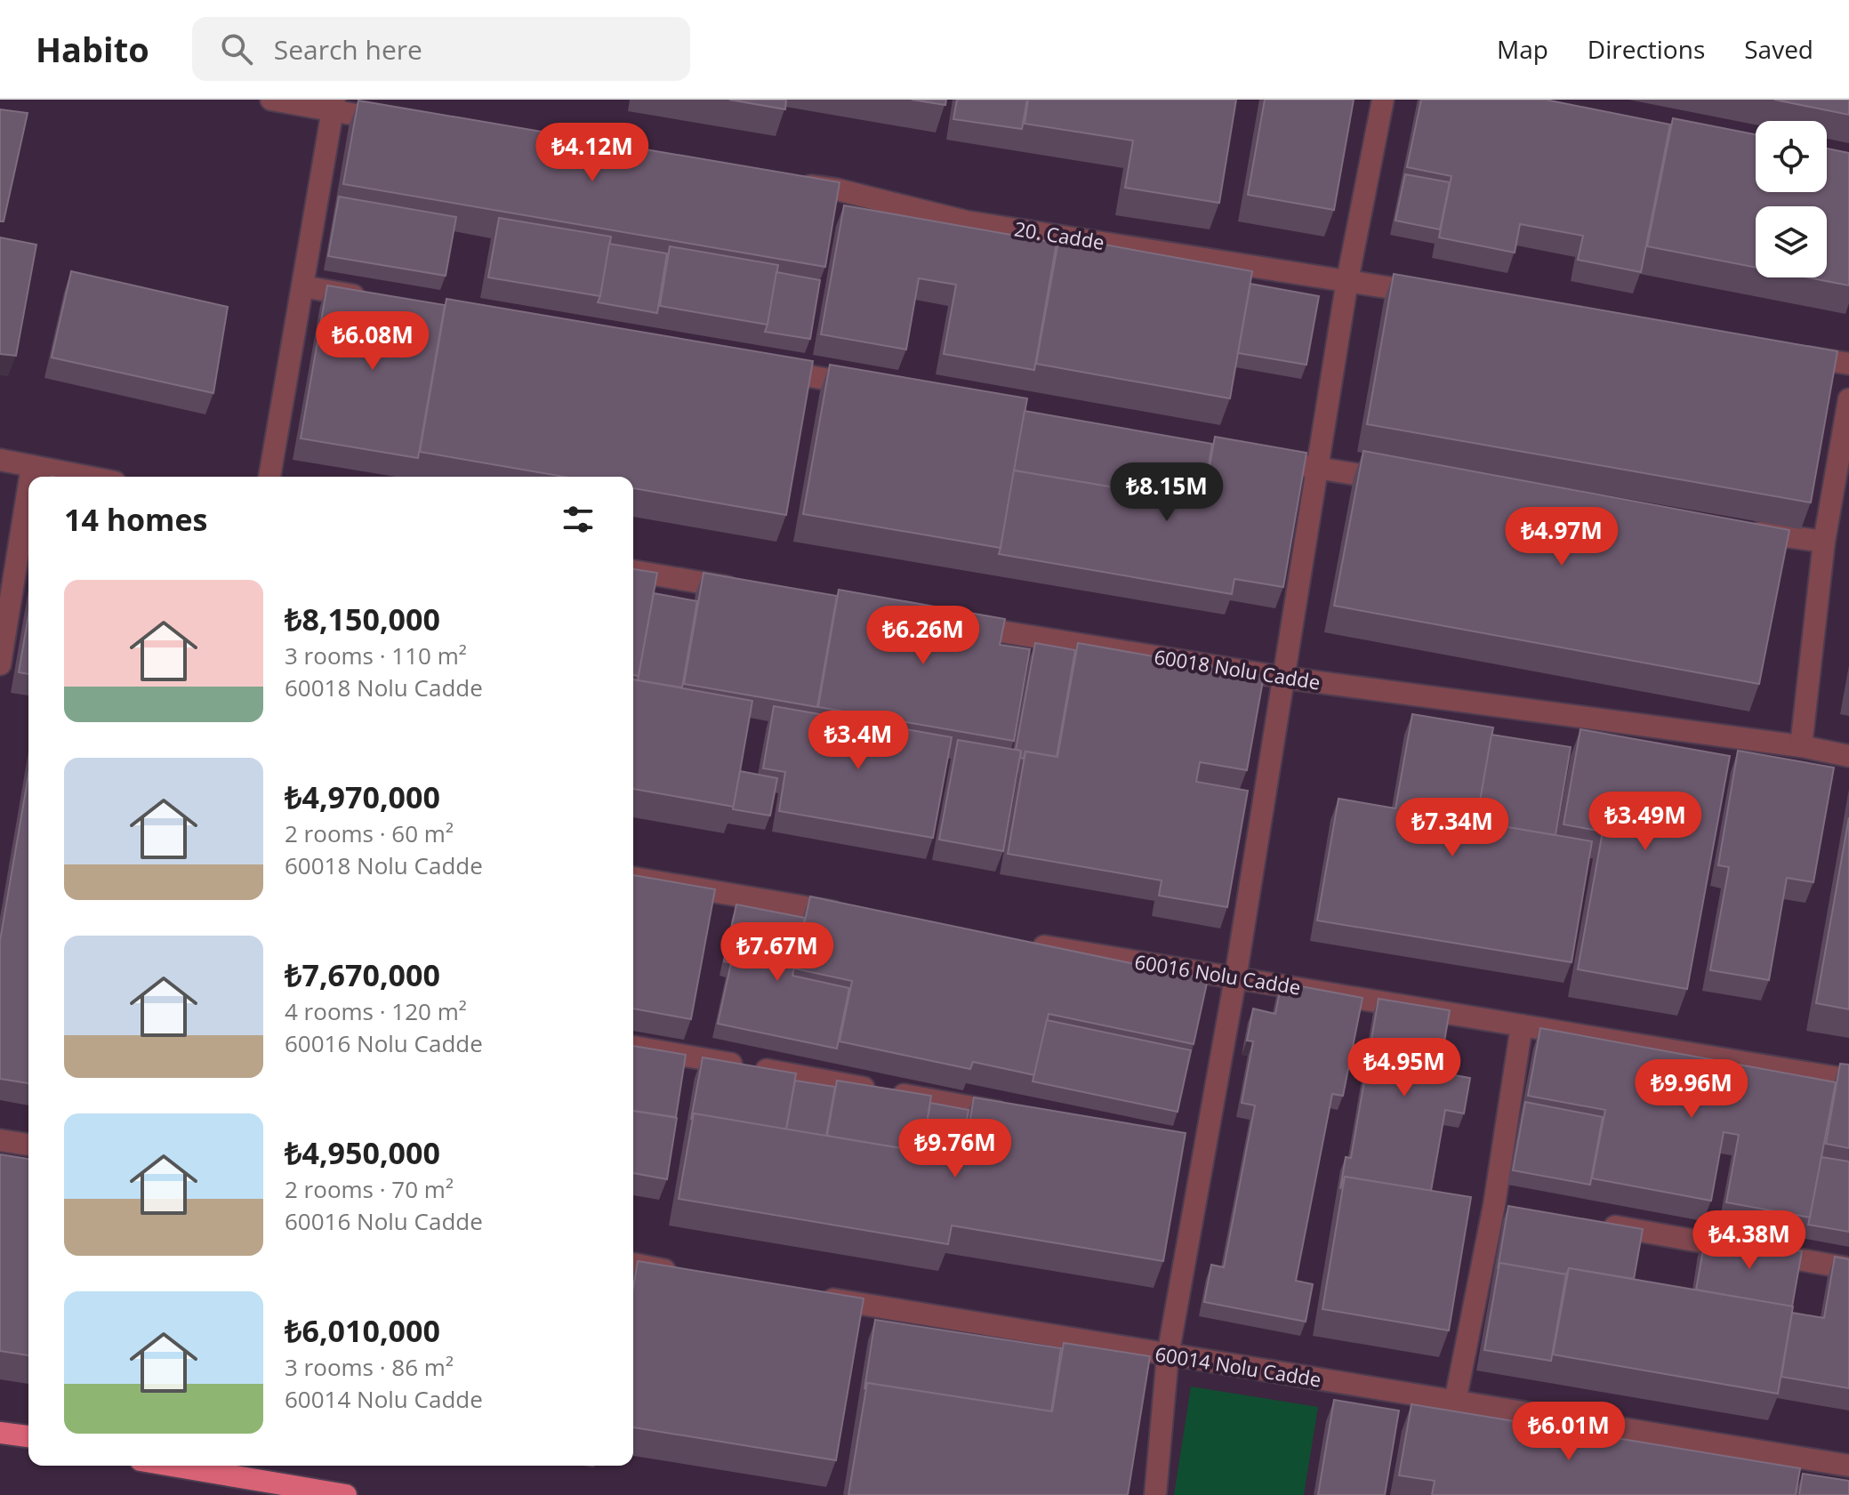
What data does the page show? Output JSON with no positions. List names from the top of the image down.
{
  "streets": {
    "street": [
      "20. Cadde",
      "60018 Nolu Cadde",
      "60016 Nolu Cadde",
      "60014 Nolu Cadde"
    ]
  },
  "page": {
    "header": "Habito",
    "search": "Search here",
    "nav": ["Map", "Directions", "Saved"],
    "price": [
      "₺4.12M",
      "₺6.08M",
      "₺8.15M",
      "₺4.97M",
      "₺6.26M",
      "₺3.4M",
      "₺3.49M",
      "₺7.34M",
      "₺7.67M",
      "₺4.95M",
      "₺9.96M",
      "₺9.76M",
      "₺4.38M",
      "₺6.01M"
    ],
    "heading": "14 homes",
    "list": [
      {
        "name": "₺8,150,000",
        "note": "3 rooms · 110 m² · 60018 Nolu Cadde"
      },
      {
        "name": "₺4,970,000",
        "note": "2 rooms · 60 m² · 60018 Nolu Cadde"
      },
      {
        "name": "₺7,670,000",
        "note": "4 rooms · 120 m² · 60016 Nolu Cadde"
      },
      {
        "name": "₺4,950,000",
        "note": "2 rooms · 70 m² · 60016 Nolu Cadde"
      },
      {
        "name": "₺6,010,000",
        "note": "3 rooms · 86 m² · 60014 Nolu Cadde"
      }
    ]
  }
}
